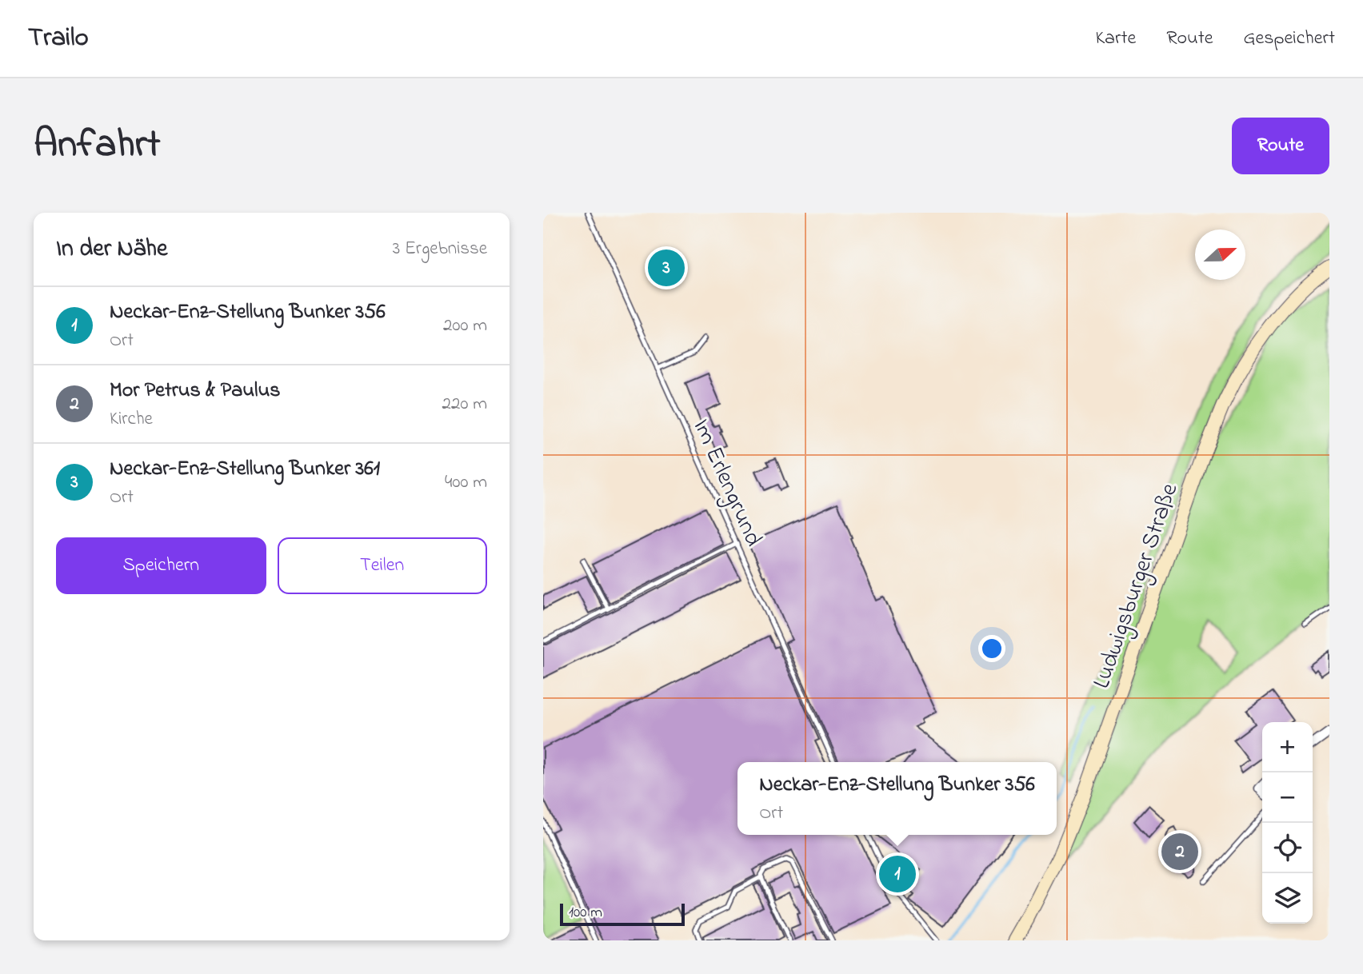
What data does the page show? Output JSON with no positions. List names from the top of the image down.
{
  "streets": {
    "main road": ["Ludwigsburger Straße"],
    "lane": ["Im Erlengrund"]
  },
  "scale_bar": "100 m",
  "north": "right",
  "page": {
    "header": "Trailo",
    "nav": ["Karte", "Route", "Gespeichert"],
    "title": "Anfahrt",
    "buttons": [
      "Route",
      ["Speichern", "Teilen"]
    ],
    "heading": ["In der Nähe", "3 Ergebnisse"],
    "pins": ["3", "2", "1"],
    "list": [
      {
        "mark": "1",
        "name": "Neckar-Enz-Stellung Bunker 356",
        "note": "Ort",
        "value": "200 m"
      },
      {
        "mark": "2",
        "name": "Mor Petrus & Paulus",
        "note": "Kirche",
        "value": "220 m"
      },
      {
        "mark": "3",
        "name": "Neckar-Enz-Stellung Bunker 361",
        "note": "Ort",
        "value": "400 m"
      }
    ],
    "map_buttons": ["+", "−"],
    "popup": ["Neckar-Enz-Stellung Bunker 356", "Ort"],
    "scale": "100 m"
  }
}
